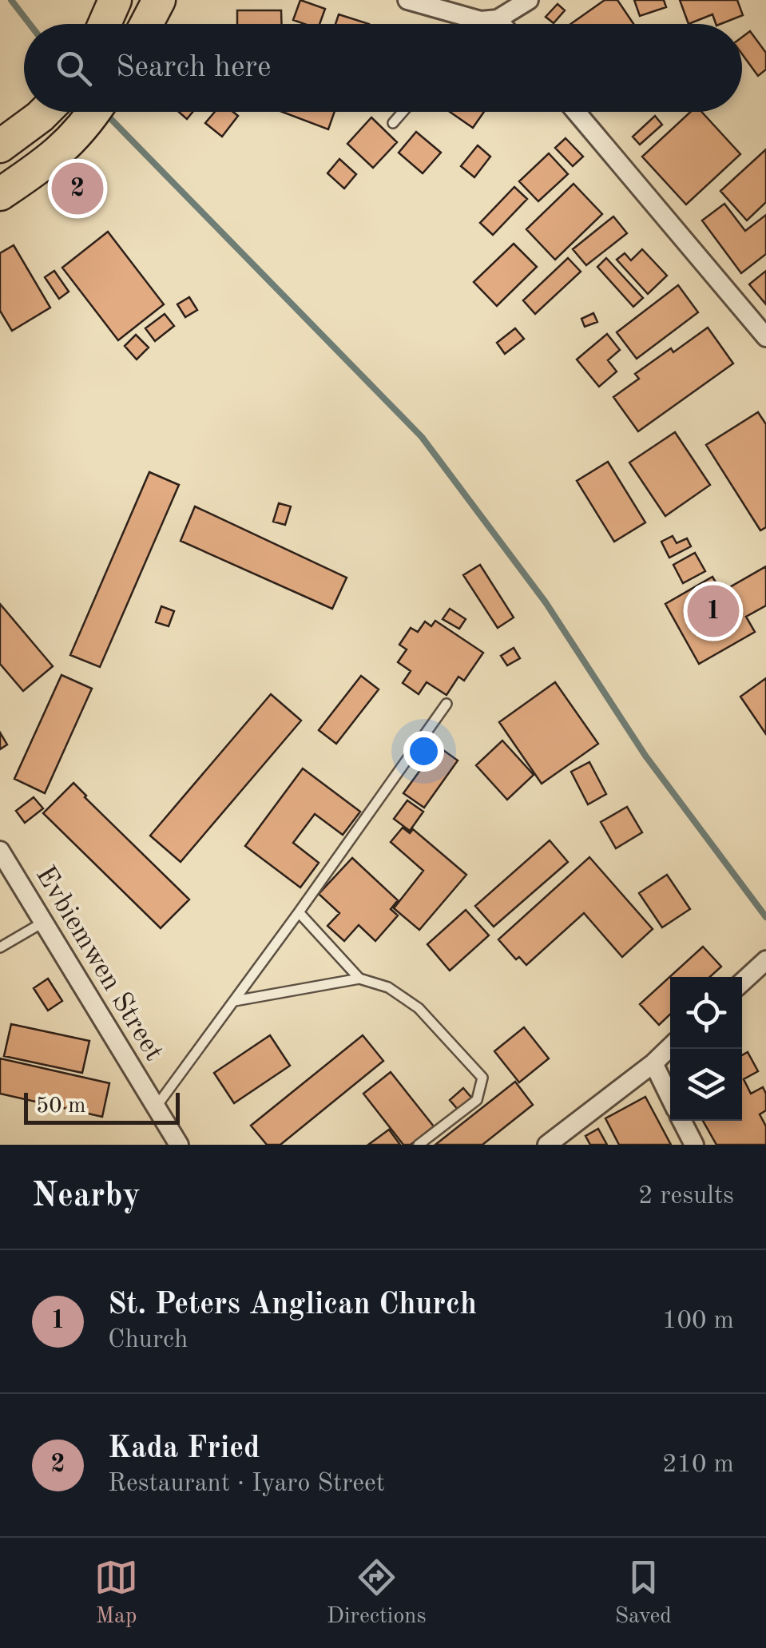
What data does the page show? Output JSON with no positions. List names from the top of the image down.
{
  "streets": {
    "street": ["Evbiemwen Street"]
  },
  "scale_bar": "50 m",
  "page": {
    "search": "Search here",
    "pins": ["2", "1"],
    "scale": "50 m",
    "heading": ["Nearby", "2 results"],
    "list": [
      {
        "mark": "1",
        "name": "St. Peters Anglican Church",
        "note": "Church",
        "value": "100 m"
      },
      {
        "mark": "2",
        "name": "Kada Fried",
        "note": "Restaurant · Iyaro Street",
        "value": "210 m"
      }
    ],
    "nav": ["Map", "Directions", "Saved"]
  }
}
